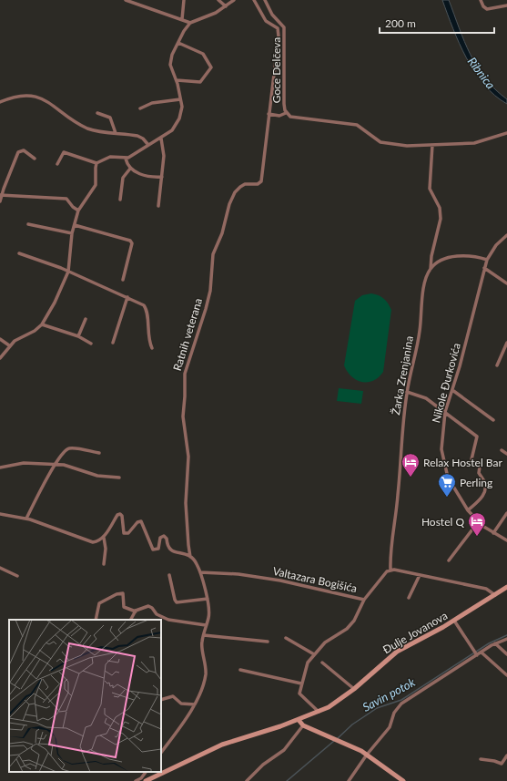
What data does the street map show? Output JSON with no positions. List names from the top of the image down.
{
  "streets": {
    "street": [
      "Goce Delčeva",
      "Ratnih veterana",
      "Žarka Zrenjanina",
      "Nikole Đurkovića",
      "Valtazara Bogišića",
      "Đulje Jovanova"
    ]
  },
  "crossings": [
    ["Goce Delčeva", "Žarka Zrenjanina"],
    ["Ratnih veterana", "Valtazara Bogišića"],
    ["Žarka Zrenjanina", "Valtazara Bogišića"]
  ],
  "water": ["Ribnica", "Savin potok"],
  "places": {
    "hotel": ["Relax Hostel Bar", "Hostel Q"],
    "supermarket": ["Perling"]
  },
  "scale_bar": "200 m"
}
